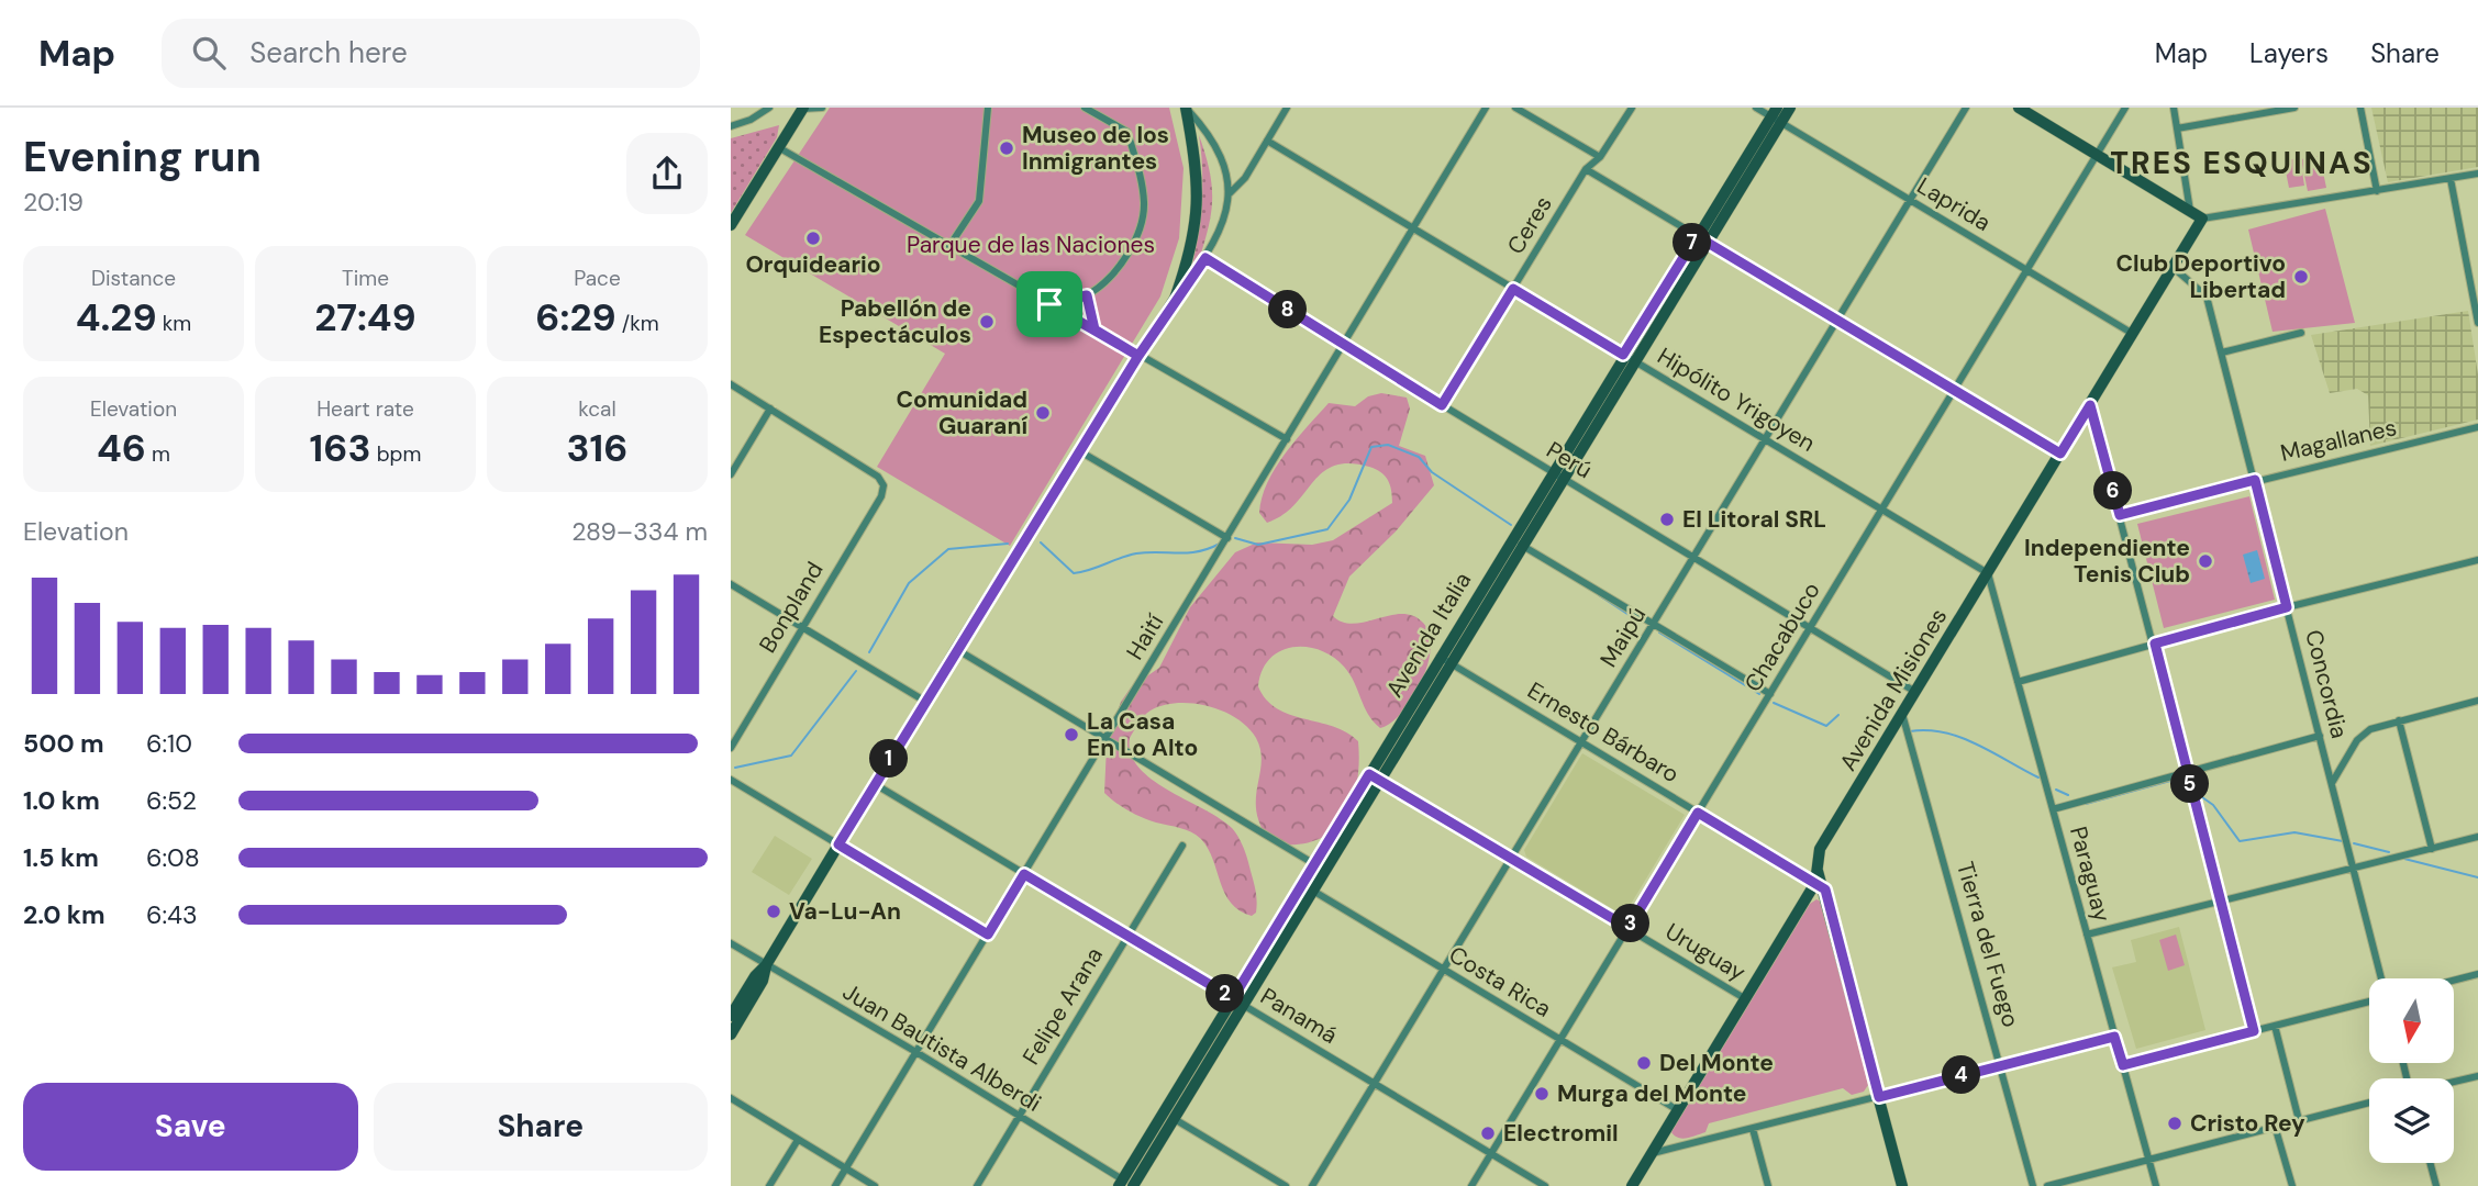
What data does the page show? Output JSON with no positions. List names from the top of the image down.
{
  "streets": {
    "main road": ["Avenida Italia", "Avenida Misiones"],
    "street": [
      "Laprida",
      "Ceres",
      "Hipólito Yrigoyen",
      "Magallanes",
      "Perú",
      "Bonpland",
      "Haití",
      "Maipú",
      "Chacabuco",
      "Concordia",
      "Ernesto Bárbaro",
      "Paraguay",
      "Tierra del Fuego",
      "Uruguay",
      "Costa Rica",
      "Felipe Arana",
      "Panamá",
      "Juan Bautista Alberdi"
    ]
  },
  "crossings": [
    ["Laprida", "Avenida Italia"],
    ["Laprida", "Maipú"],
    ["Laprida", "Chacabuco"],
    ["Laprida", "Avenida Misiones"],
    ["Ceres", "Hipólito Yrigoyen"],
    ["Ceres", "Perú"],
    ["Hipólito Yrigoyen", "Avenida Italia"],
    ["Hipólito Yrigoyen", "Haití"],
    ["Hipólito Yrigoyen", "Maipú"],
    ["Hipólito Yrigoyen", "Chacabuco"],
    ["Hipólito Yrigoyen", "Avenida Misiones"],
    ["Hipólito Yrigoyen", "Paraguay"],
    ["Magallanes", "Concordia"],
    ["Perú", "Avenida Italia"],
    ["Perú", "Haití"],
    ["Perú", "Maipú"],
    ["Perú", "Chacabuco"],
    ["Perú", "Avenida Misiones"],
    ["Avenida Italia", "Ernesto Bárbaro"],
    ["Avenida Italia", "Uruguay"],
    ["Avenida Italia", "Costa Rica"],
    ["Avenida Italia", "Panamá"],
    ["Avenida Italia", "Juan Bautista Alberdi"],
    ["Haití", "Panamá"],
    ["Haití", "Juan Bautista Alberdi"],
    ["Maipú", "Ernesto Bárbaro"],
    ["Maipú", "Uruguay"],
    ["Maipú", "Costa Rica"],
    ["Maipú", "Panamá"],
    ["Chacabuco", "Ernesto Bárbaro"],
    ["Chacabuco", "Uruguay"],
    ["Chacabuco", "Costa Rica"],
    ["Chacabuco", "Panamá"],
    ["Concordia", "Avenida Misiones"],
    ["Avenida Misiones", "Ernesto Bárbaro"],
    ["Avenida Misiones", "Paraguay"],
    ["Avenida Misiones", "Tierra del Fuego"],
    ["Felipe Arana", "Panamá"],
    ["Felipe Arana", "Juan Bautista Alberdi"]
  ],
  "districts": ["TRES ESQUINAS"],
  "parks": ["Parque de las Naciones"],
  "places": [
    "Museo de los Inmigrantes",
    "Orquideario",
    "Club Deportivo Libertad",
    "Pabellón de Espectáculos",
    "Comunidad Guaraní",
    "El Litoral SRL",
    "Independiente Tenis Club",
    "La Casa En Lo Alto",
    "Va-Lu-An",
    "Del Monte",
    "Murga del Monte",
    "Cristo Rey",
    "Electromil"
  ],
  "north": "bottom",
  "page": {
    "header": "Map",
    "search": "Search here",
    "nav": ["Map", "Layers", "Share"],
    "heading": ["Evening run", "20:19"],
    "pins": [
      "7",
      "8",
      "6",
      "1",
      "5",
      "3",
      "2",
      "4"
    ],
    "stats": [
      ["Distance", "4.29 km"],
      ["Time", "27:49"],
      ["Pace", "6:29 /km"],
      ["Elevation", "46 m"],
      ["Heart rate", "163 bpm"],
      ["kcal", "316"]
    ],
    "chart": ["Elevation", "289–334 m"],
    "list": [
      {
        "name": "500 m",
        "note": "6:10"
      },
      {
        "name": "1.0 km",
        "note": "6:52"
      },
      {
        "name": "1.5 km",
        "note": "6:08"
      },
      {
        "name": "2.0 km",
        "note": "6:43"
      }
    ],
    "buttons": ["Save", "Share"]
  }
}
